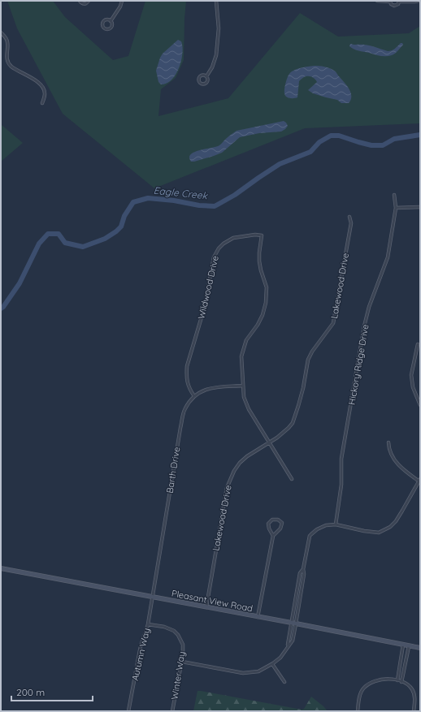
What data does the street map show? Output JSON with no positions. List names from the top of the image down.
{
  "streets": {
    "main road": ["Pleasant View Road"],
    "street": [
      "Lakewood Drive",
      "Wildwood Drive",
      "Hickory Ridge Drive",
      "Barth Drive",
      "Autumn Way",
      "Winter Way"
    ]
  },
  "crossings": [
    ["Lakewood Drive", "Wildwood Drive"],
    ["Lakewood Drive", "Pleasant View Road"],
    ["Wildwood Drive", "Barth Drive"],
    ["Barth Drive", "Pleasant View Road"],
    ["Barth Drive", "Autumn Way"],
    ["Pleasant View Road", "Autumn Way"],
    ["Autumn Way", "Winter Way"]
  ],
  "water": ["Eagle Creek"],
  "scale_bar": "200 m"
}
